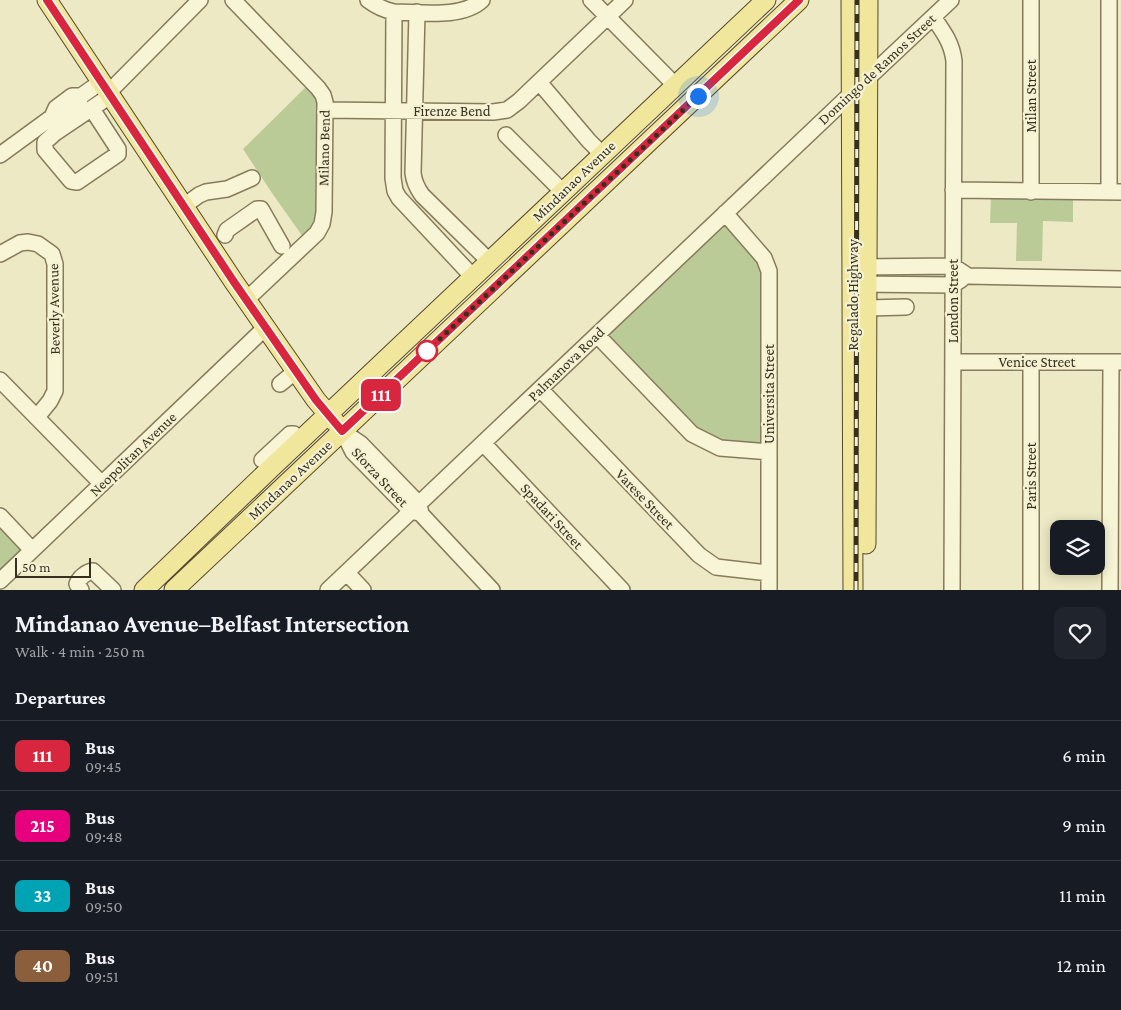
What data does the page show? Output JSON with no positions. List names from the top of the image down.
{
  "streets": {
    "main road": ["Mindanao Avenue", "Regalado Highway"],
    "street": [
      "Domingo de Ramos Street",
      "Milan Street",
      "Firenze Bend",
      "Milano Bend",
      "London Street",
      "Beverly Avenue",
      "Venice Street",
      "Palmanova Road",
      "Universita Street",
      "Neopolitan Avenue",
      "Paris Street",
      "Sforza Street",
      "Varese Street",
      "Spadari Street"
    ]
  },
  "crossings": [
    ["Domingo de Ramos Street", "Regalado Highway"],
    ["Domingo de Ramos Street", "London Street"],
    ["Domingo de Ramos Street", "Palmanova Road"],
    ["Firenze Bend", "Milano Bend"],
    ["Mindanao Avenue", "Sforza Street"],
    ["London Street", "Venice Street"],
    ["Venice Street", "Paris Street"],
    ["Palmanova Road", "Universita Street"],
    ["Palmanova Road", "Sforza Street"],
    ["Palmanova Road", "Varese Street"],
    ["Palmanova Road", "Spadari Street"],
    ["Universita Street", "Varese Street"]
  ],
  "lines": ["bus line 111"],
  "scale_bar": "50 m",
  "page": {
    "on_map": "111",
    "scale": "50 m",
    "heading": [
      ["Mindanao Avenue–Belfast Intersection", "Walk · 4 min · 250 m"],
      "Departures"
    ],
    "list": [
      {
        "mark": "111",
        "name": "Bus",
        "note": "09:45",
        "value": "6 min"
      },
      {
        "mark": "215",
        "name": "Bus",
        "note": "09:48",
        "value": "9 min"
      },
      {
        "mark": "33",
        "name": "Bus",
        "note": "09:50",
        "value": "11 min"
      },
      {
        "mark": "40",
        "name": "Bus",
        "note": "09:51",
        "value": "12 min"
      }
    ]
  }
}
